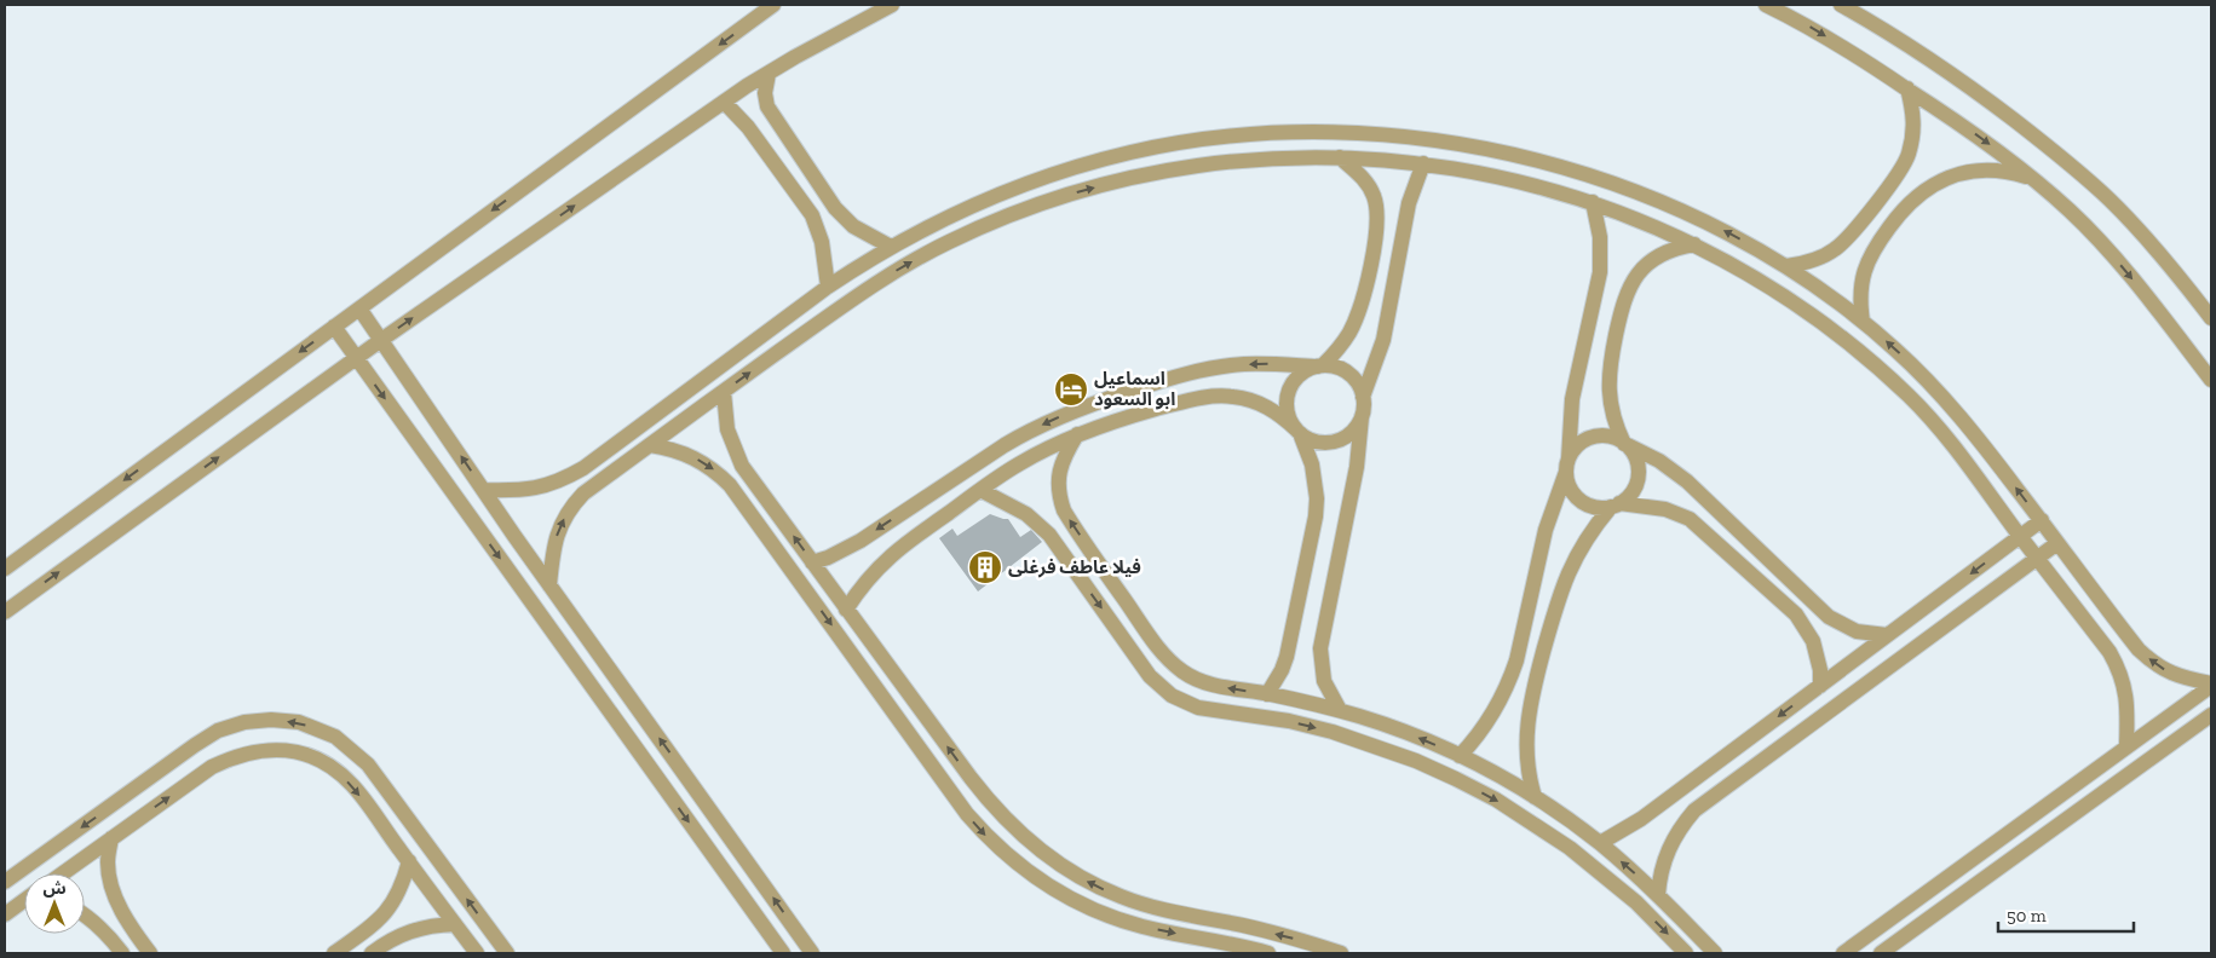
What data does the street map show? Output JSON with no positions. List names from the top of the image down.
{
  "places": {
    "hotel": ["اسماعيل ابو السعود"],
    "building": ["فيلا عاطف فرغلى"]
  },
  "scale_bar": "50 m",
  "north": "top"
}
